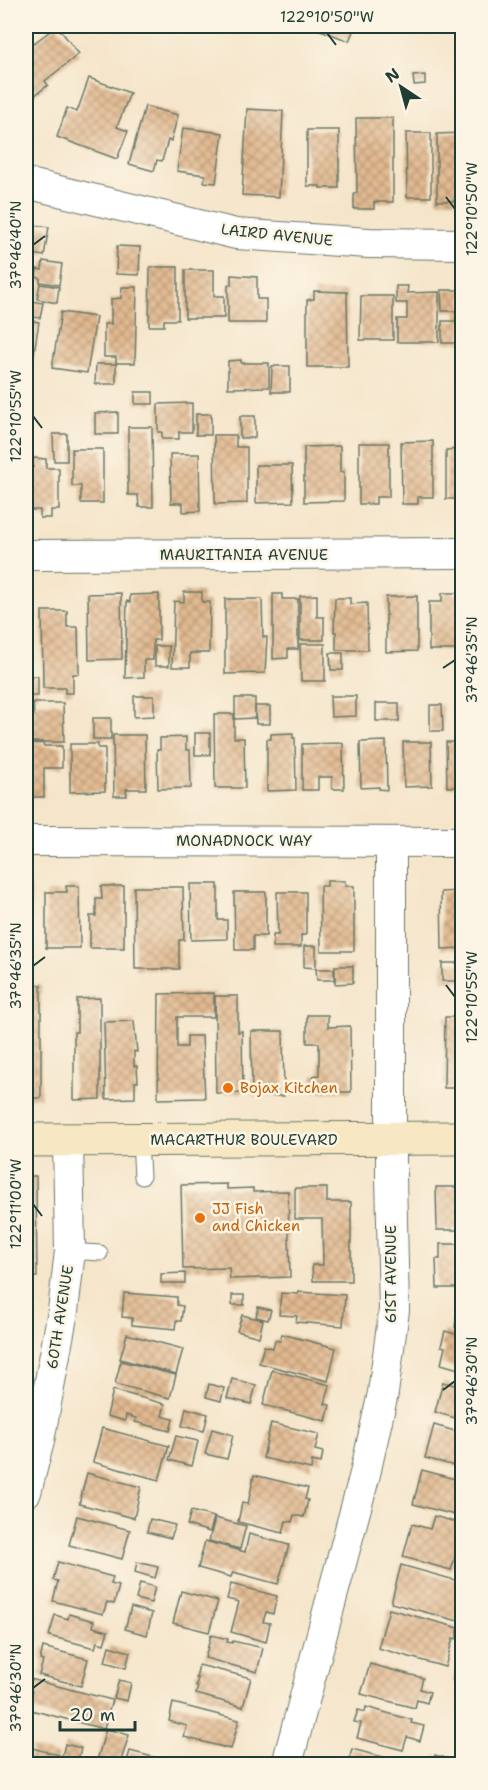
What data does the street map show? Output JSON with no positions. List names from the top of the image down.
{
  "streets": {
    "main road": ["MACARTHUR BOULEVARD"],
    "street": [
      "LAIRD AVENUE",
      "MAURITANIA AVENUE",
      "MONADNOCK WAY",
      "61ST AVENUE",
      "60TH AVENUE"
    ]
  },
  "crossings": [
    ["MONADNOCK WAY", "61ST AVENUE"],
    ["MACARTHUR BOULEVARD", "61ST AVENUE"],
    ["MACARTHUR BOULEVARD", "60TH AVENUE"]
  ],
  "places": ["Bojax Kitchen", "JJ Fish and Chicken"],
  "scale_bar": "20 m",
  "north": "top left",
  "coordinates": [
    "122°10'50\"W",
    "37°46'40\"N",
    "122°10'55\"W",
    "37°46'35\"N",
    "122°11'00\"W",
    "37°46'30\"N"
  ]
}
